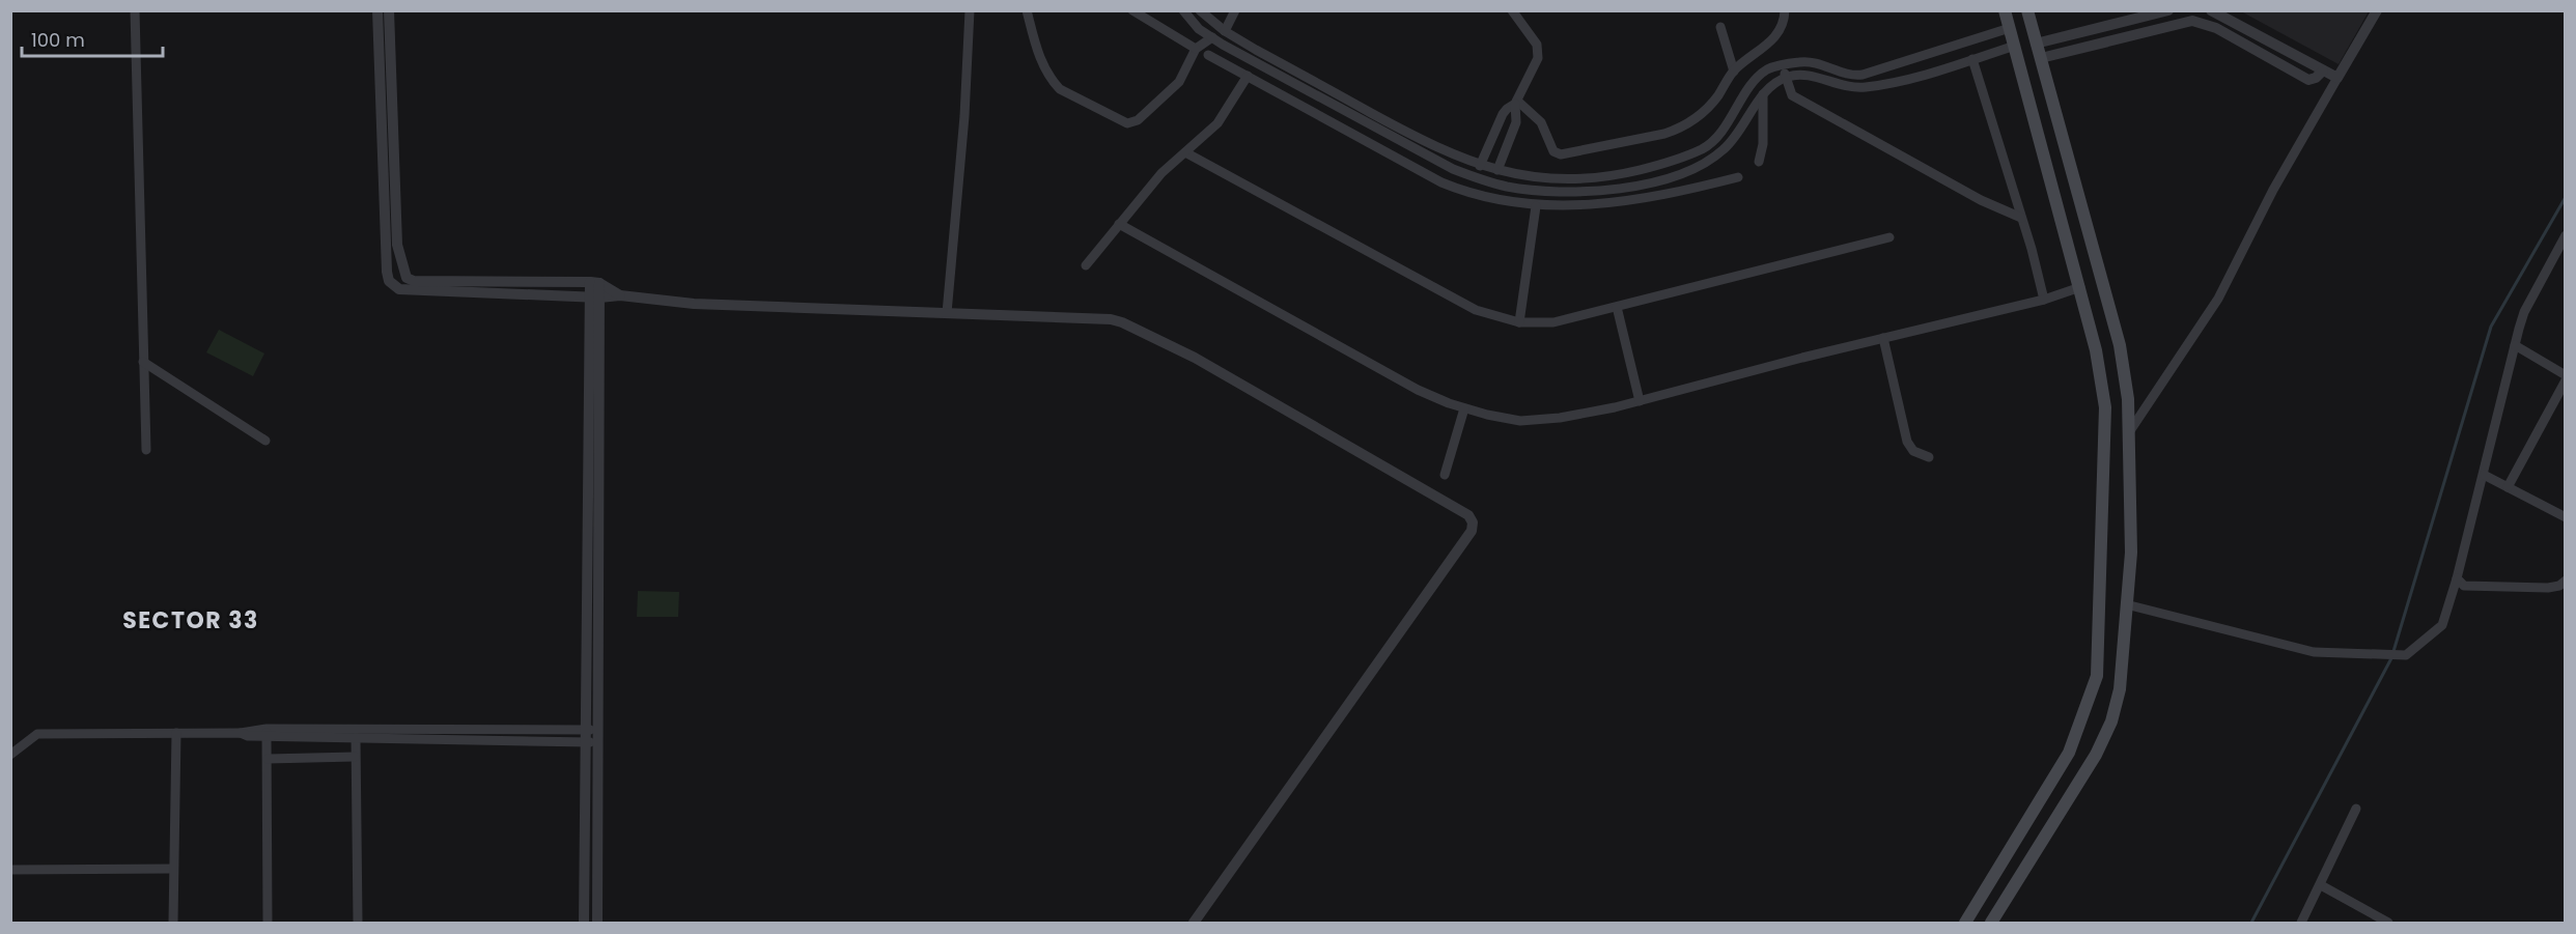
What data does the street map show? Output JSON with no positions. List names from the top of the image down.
{
  "districts": ["SECTOR 33"],
  "scale_bar": "100 m"
}
